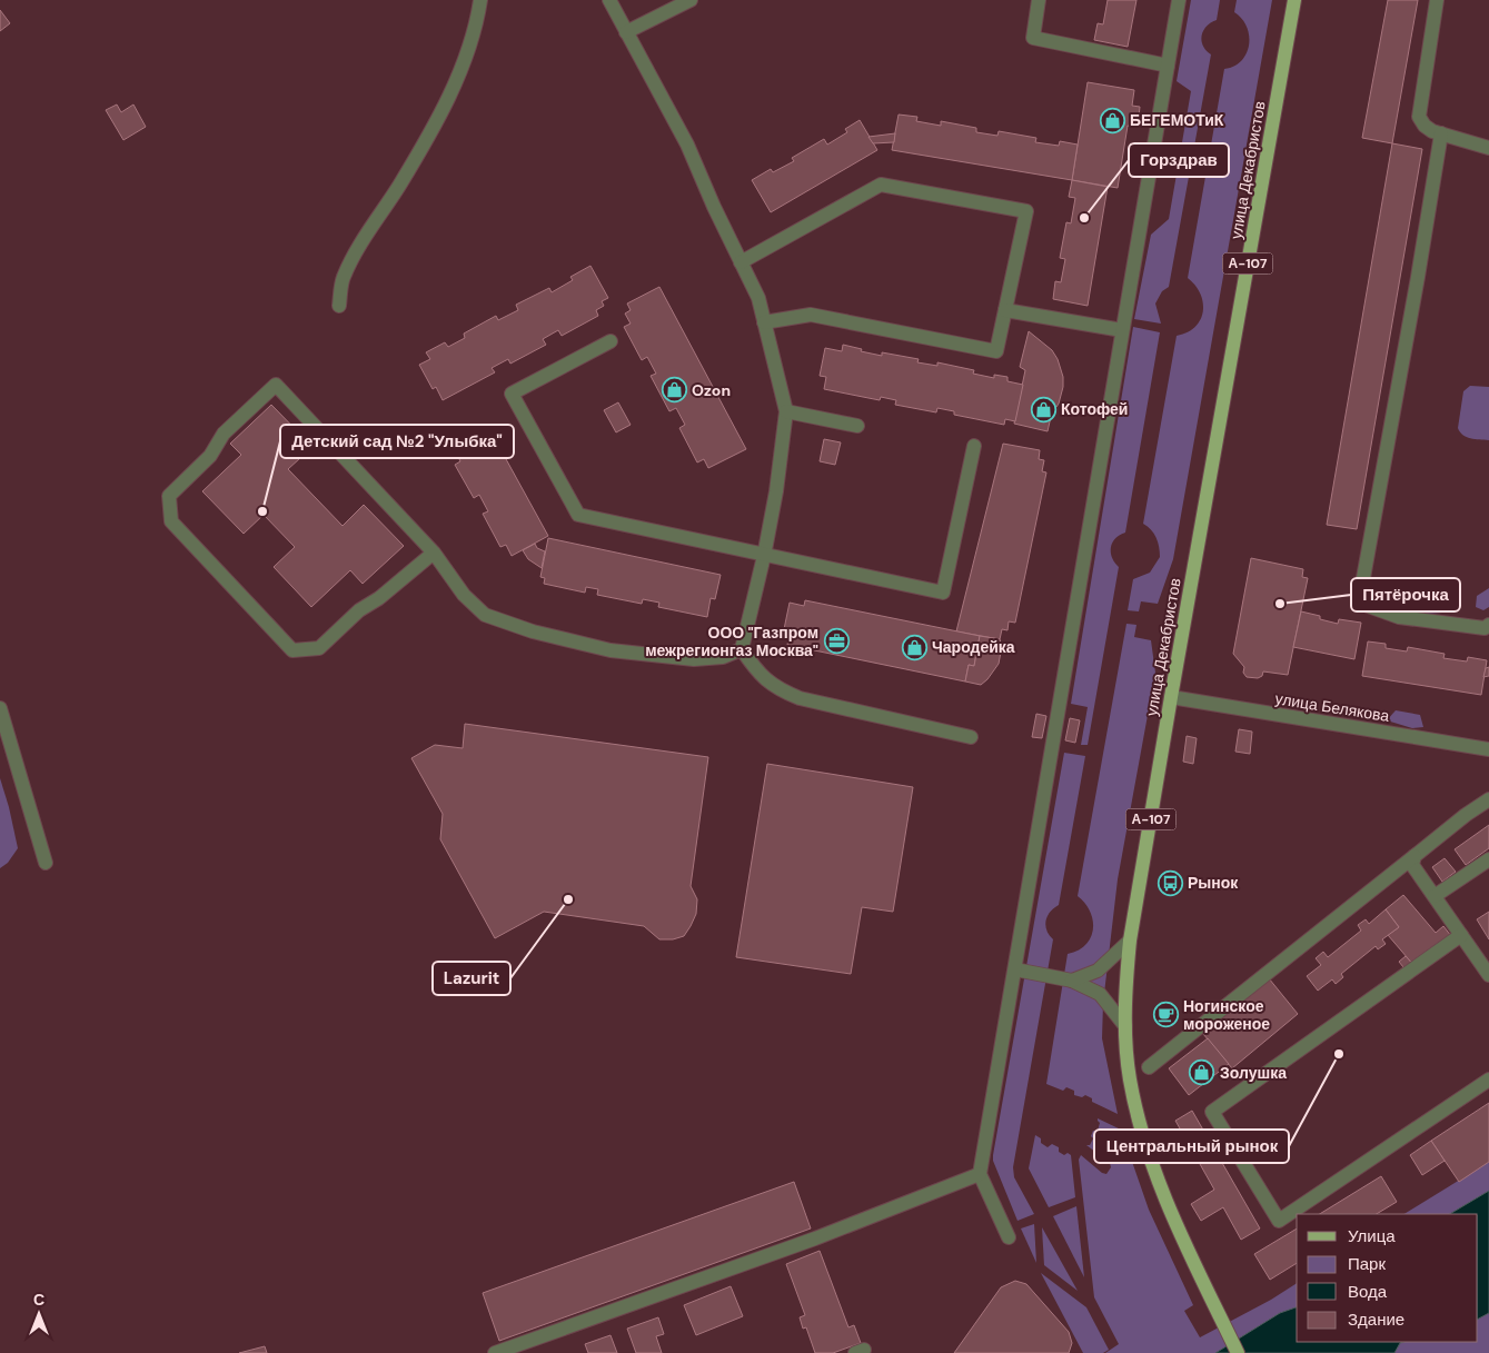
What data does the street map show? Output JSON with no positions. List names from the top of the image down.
{
  "streets": {
    "main road": ["улица Декабристов", "А-107"],
    "street": ["улица Белякова"]
  },
  "crossings": [
    ["улица Декабристов", "улица Белякова"]
  ],
  "places": {
    "shop": [
      "БЕГЕМОТиК",
      "Ozon",
      "Котофей",
      "Чародейка",
      "Золушка"
    ],
    "other": [
      "Горздрав",
      "Детский сад №2 \"Улыбка\"",
      "Пятёрочка",
      "Lazurit",
      "Центральный рынок"
    ],
    "office": ["ООО \"Газпром межрегионгаз Москва\""],
    "bus stop": ["Рынок"],
    "cafe": ["Ногинское мороженое"]
  },
  "legend": [
    "Улица",
    "Парк",
    "Вода",
    "Здание"
  ],
  "north": "top"
}
